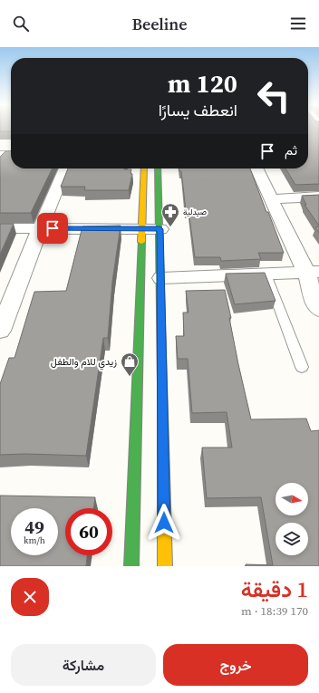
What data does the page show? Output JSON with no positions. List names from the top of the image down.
{
  "places": {
    "pharmacy": ["صيدلية"],
    "shop": ["زيدي للام والطفل"]
  },
  "north": "right",
  "page": {
    "header": "Beeline",
    "turn": ["120 m", "انعطف يسارًا"],
    "then": "ثم",
    "speed": "49 km/h",
    "limit": "60",
    "heading": ["1 دقيقة", "170 m · 18:39"],
    "buttons": ["خروج", "مشاركة"]
  }
}
